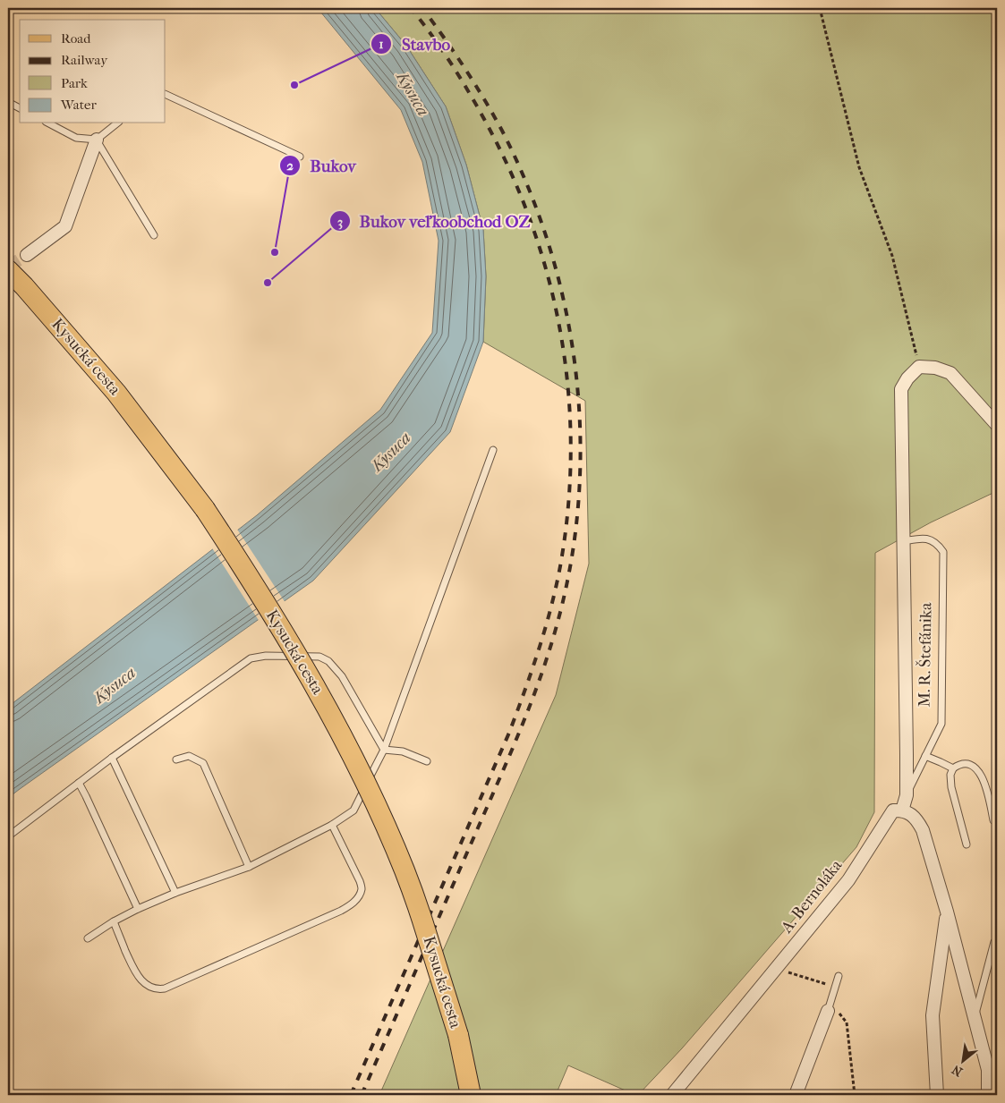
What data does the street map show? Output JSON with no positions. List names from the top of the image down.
{
  "streets": {
    "main road": ["Kysucká cesta"],
    "street": ["M. R. Štefánika", "A. Bernoláka"]
  },
  "crossings": [
    ["M. R. Štefánika", "A. Bernoláka"]
  ],
  "water": ["Kysuca"],
  "places": ["Stavbo", "Bukov", "Bukov veľkoobchod OZ"],
  "legend": [
    "Road",
    "Railway",
    "Park",
    "Water"
  ],
  "north": "bottom left"
}
